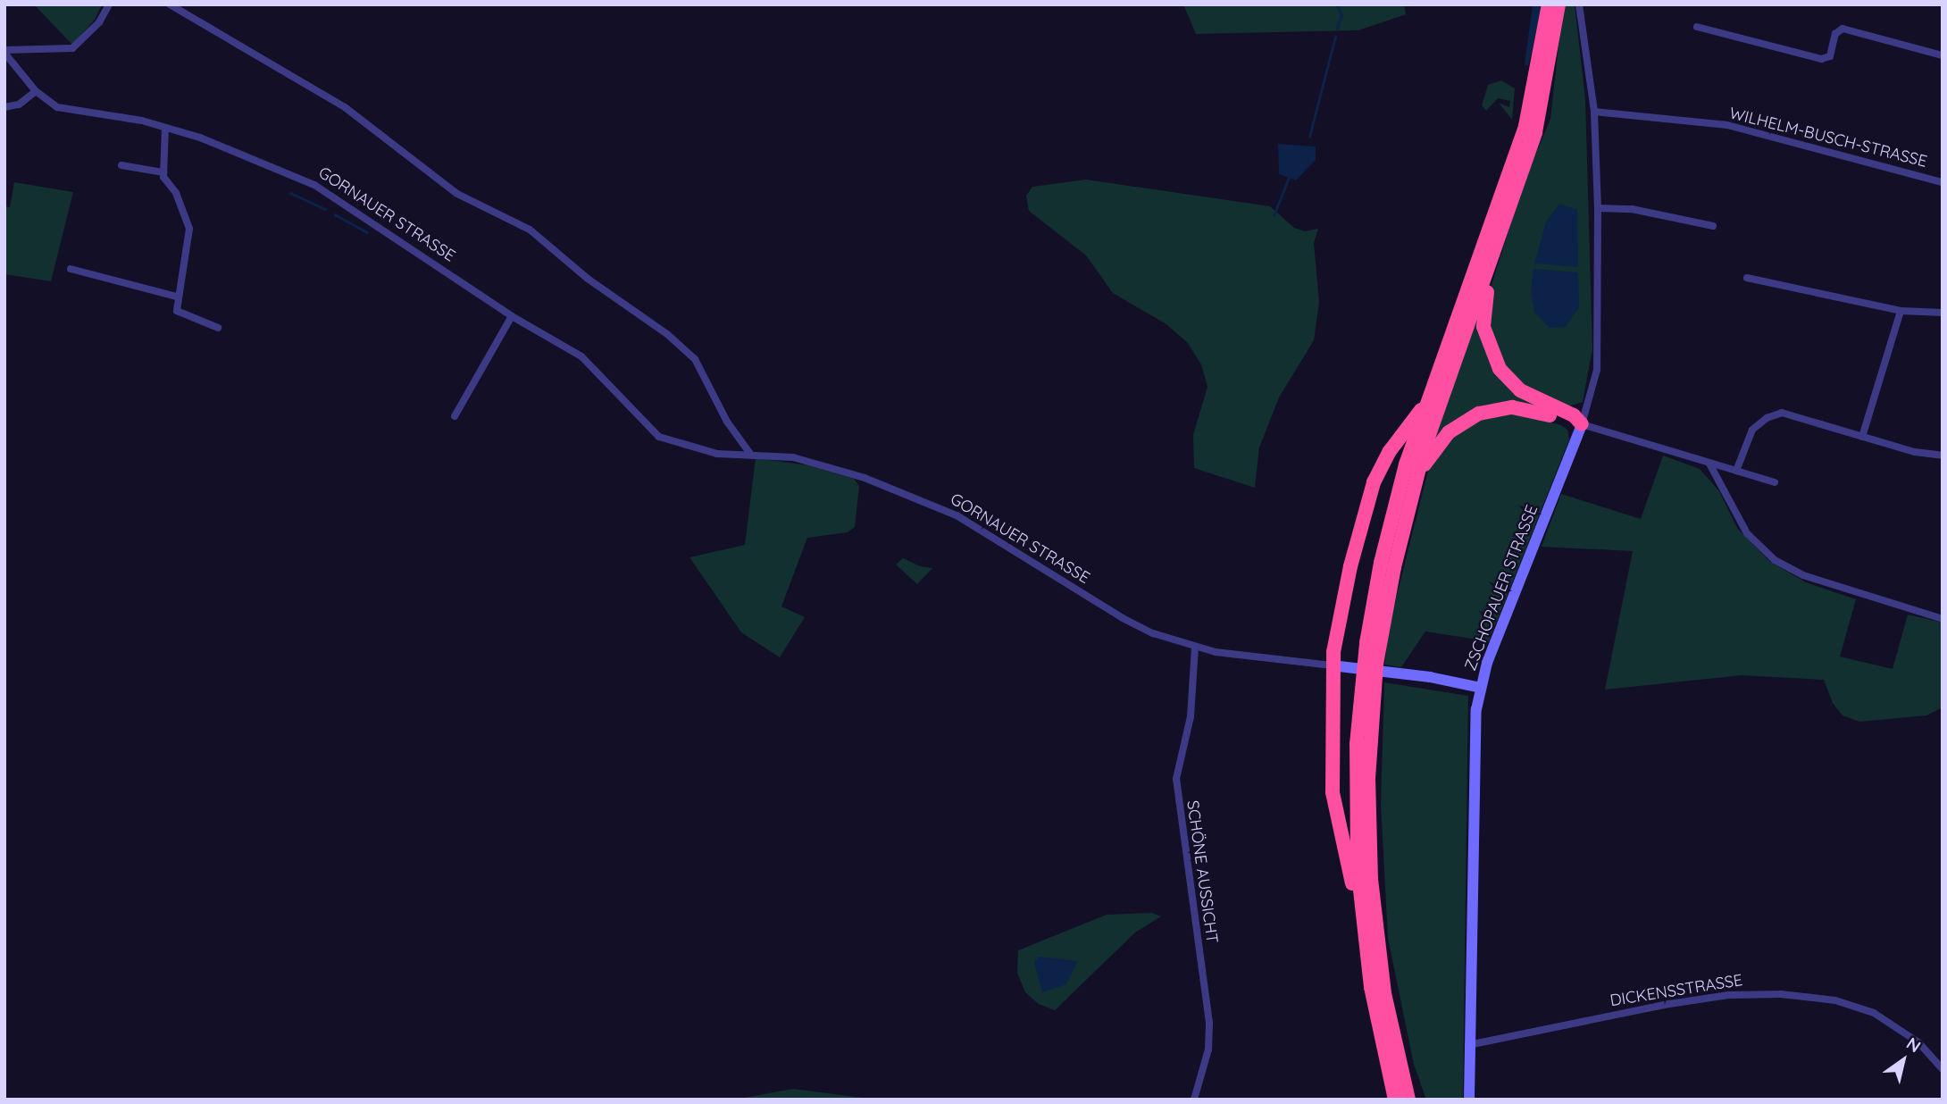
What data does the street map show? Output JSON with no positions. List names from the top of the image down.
{
  "streets": {
    "street": [
      "WILHELM-BUSCH-STRASSE",
      "GORNAUER STRASSE",
      "ZSCHOPAUER STRASSE",
      "SCHÖNE AUSSICHT",
      "DICKENSSTRASSE"
    ]
  },
  "crossings": [
    ["WILHELM-BUSCH-STRASSE", "ZSCHOPAUER STRASSE"],
    ["GORNAUER STRASSE", "ZSCHOPAUER STRASSE"],
    ["GORNAUER STRASSE", "SCHÖNE AUSSICHT"],
    ["ZSCHOPAUER STRASSE", "DICKENSSTRASSE"]
  ],
  "north": "top right"
}
